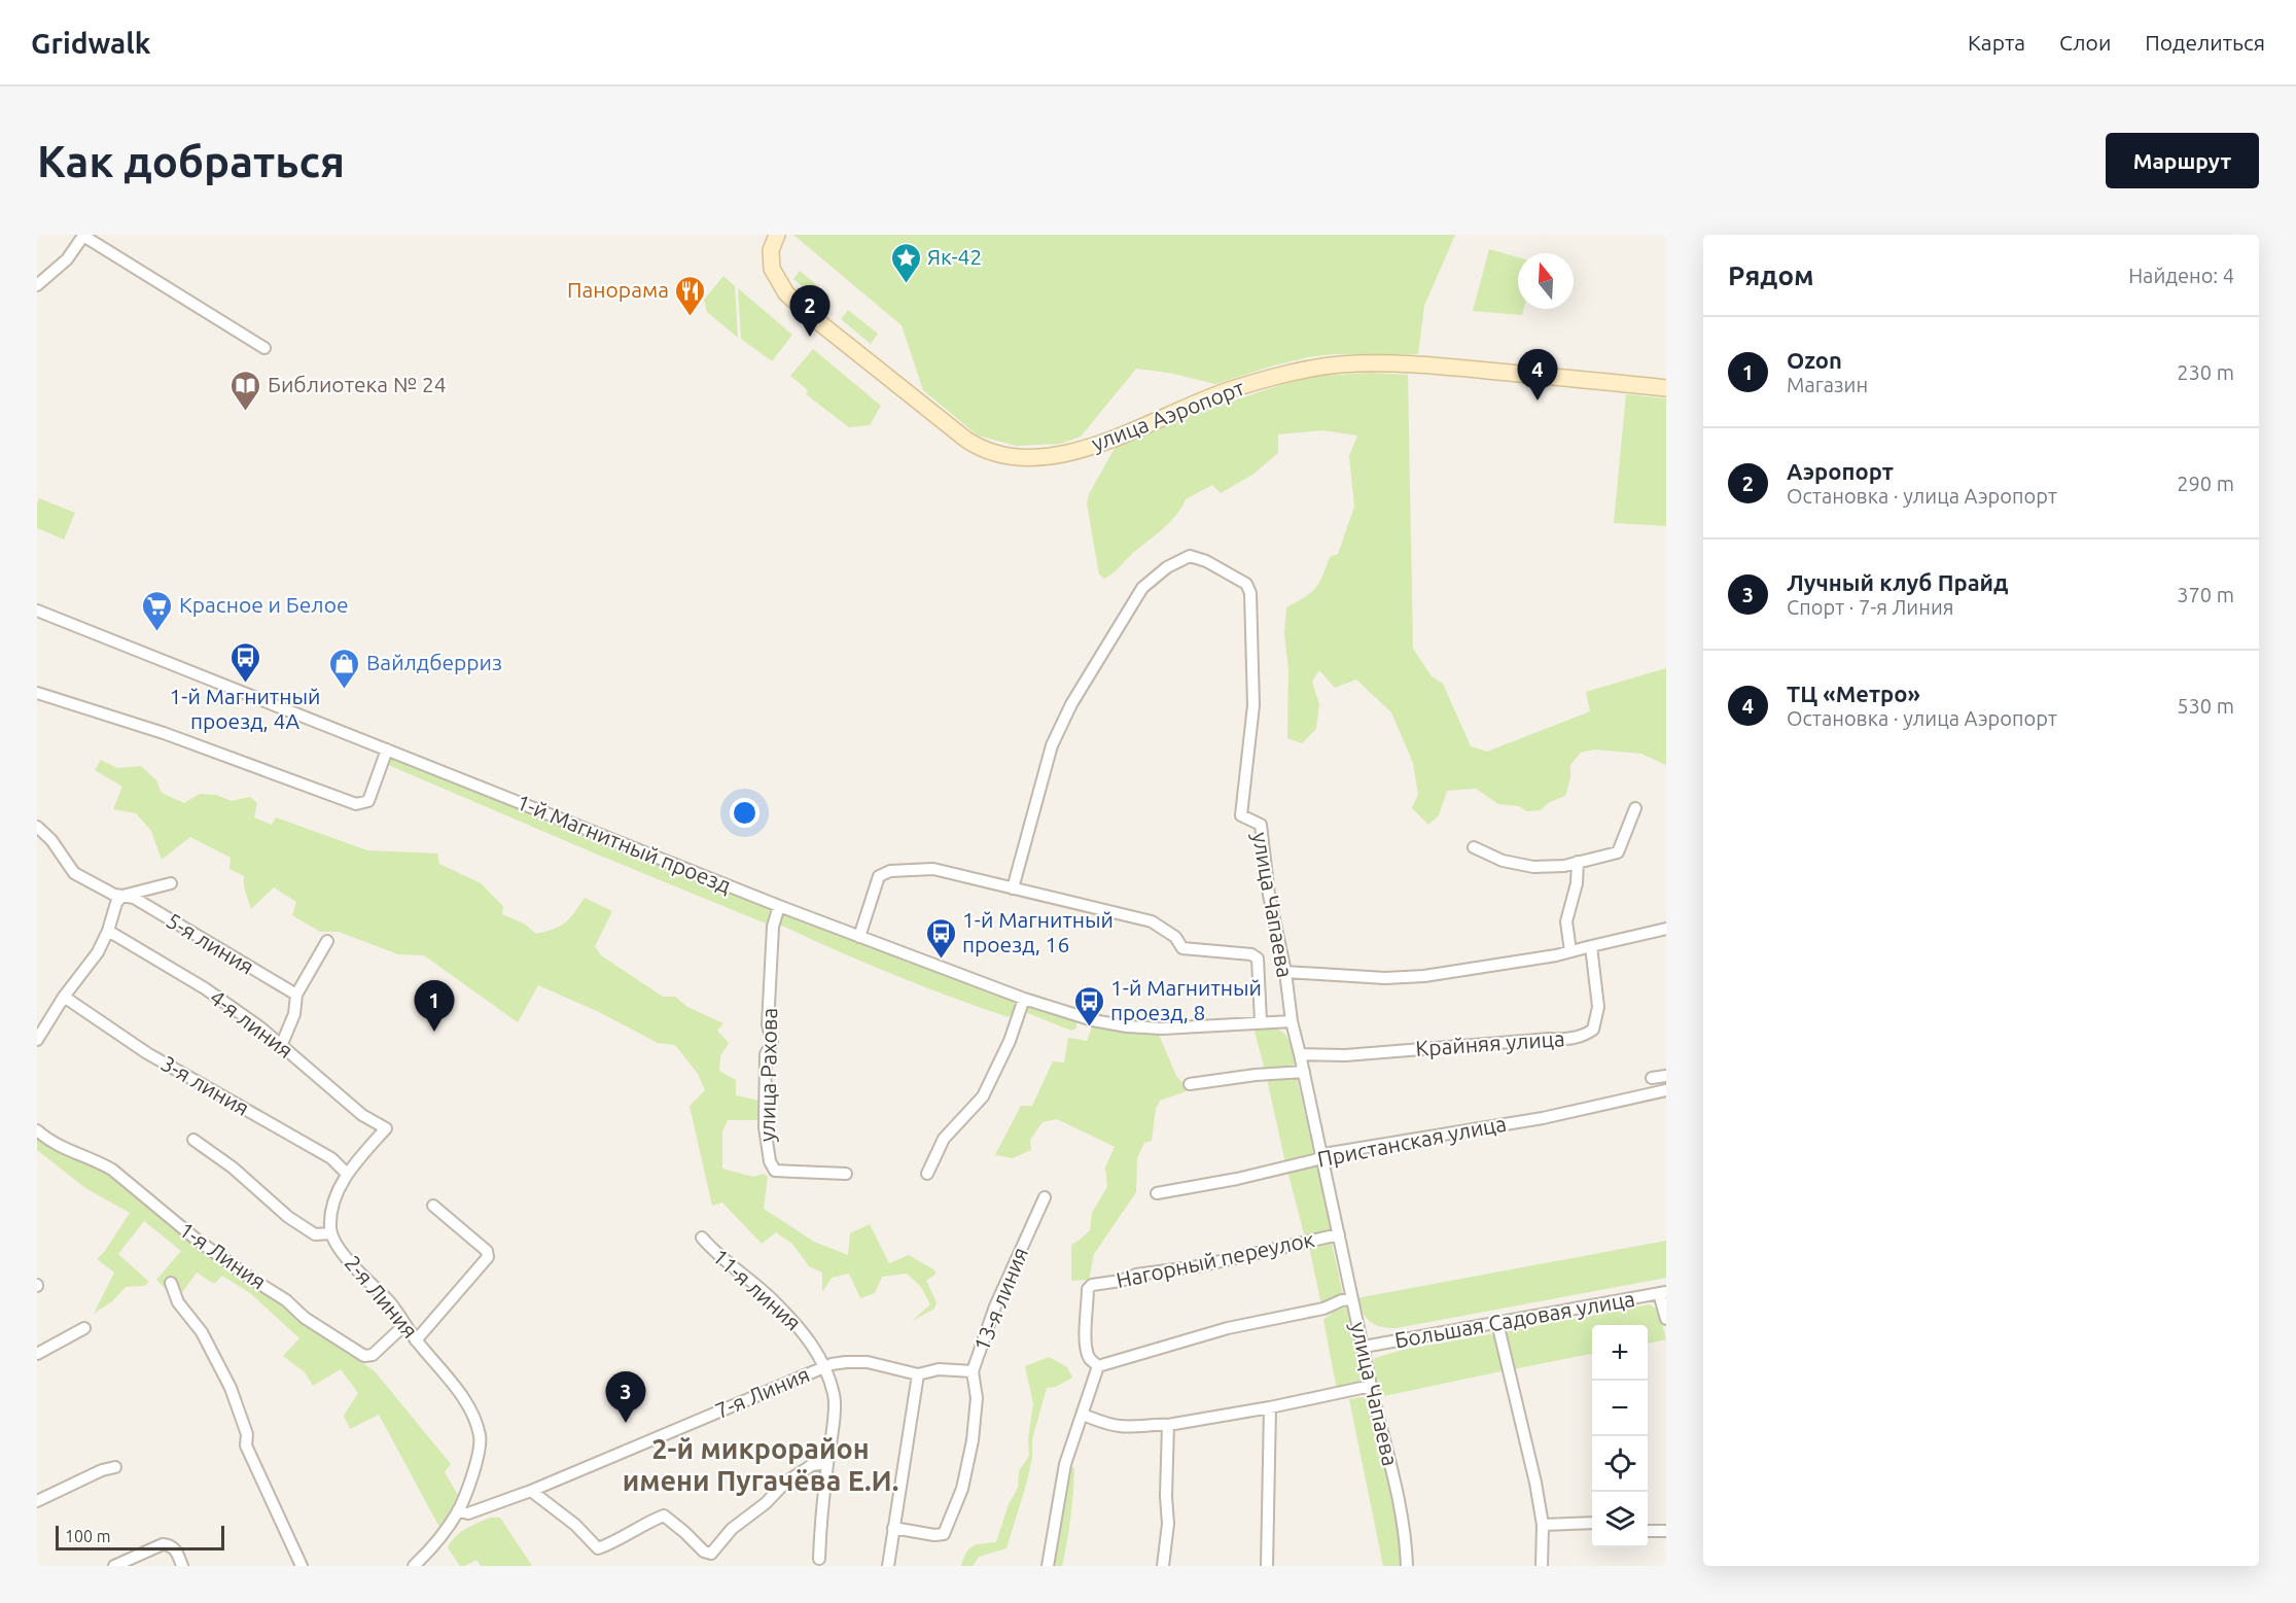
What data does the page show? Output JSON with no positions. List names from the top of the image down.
{
  "streets": {
    "main road": ["улица Аэропорт"],
    "street": [
      "1-й Магнитный проезд",
      "улица Чапаева",
      "5-я линия",
      "4-я линия",
      "Крайняя улица",
      "улица Рахова",
      "3-я линия",
      "Пристанская улица",
      "1-я Линия",
      "Нагорный переулок",
      "11-я линия",
      "2-я Линия",
      "13-я линия",
      "Большая Садовая улица",
      "7-я Линия"
    ]
  },
  "crossings": [
    ["1-й Магнитный проезд", "улица Чапаева"],
    ["1-й Магнитный проезд", "улица Рахова"],
    ["улица Чапаева", "Крайняя улица"],
    ["улица Чапаева", "Пристанская улица"],
    ["улица Чапаева", "Нагорный переулок"],
    ["улица Чапаева", "Большая Садовая улица"],
    ["4-я линия", "3-я линия"],
    ["1-я Линия", "2-я Линия"],
    ["11-я линия", "7-я Линия"],
    ["2-я Линия", "7-я Линия"],
    ["13-я линия", "7-я Линия"]
  ],
  "districts": ["2-й микрорайон имени Пугачёва Е.И."],
  "places": {
    "place": ["Як-42"],
    "restaurant": ["Панорама"],
    "library": ["Библиотека № 24"],
    "supermarket": ["Красное и Белое"],
    "bus stop": ["1-й Магнитный проезд, 4А", "1-й Магнитный проезд, 16", "1-й Магнитный проезд, 8"],
    "shop": ["Вайлдберриз"]
  },
  "scale_bar": "100 m",
  "north": "top",
  "page": {
    "header": "Gridwalk",
    "nav": ["Карта", "Слои", "Поделиться"],
    "buttons": "Маршрут",
    "title": "Как добраться",
    "heading": ["Рядом", "Найдено: 4"],
    "pins": [
      "2",
      "4",
      "1",
      "3"
    ],
    "list": [
      {
        "mark": "1",
        "name": "Ozon",
        "note": "Магазин",
        "value": "230 m"
      },
      {
        "mark": "2",
        "name": "Аэропорт",
        "note": "Остановка · улица Аэропорт",
        "value": "290 m"
      },
      {
        "mark": "3",
        "name": "Лучный клуб Прайд",
        "note": "Спорт · 7-я Линия",
        "value": "370 m"
      },
      {
        "mark": "4",
        "name": "ТЦ «Метро»",
        "note": "Остановка · улица Аэропорт",
        "value": "530 m"
      }
    ],
    "map_buttons": ["+", "−"],
    "scale": "100 m"
  }
}
